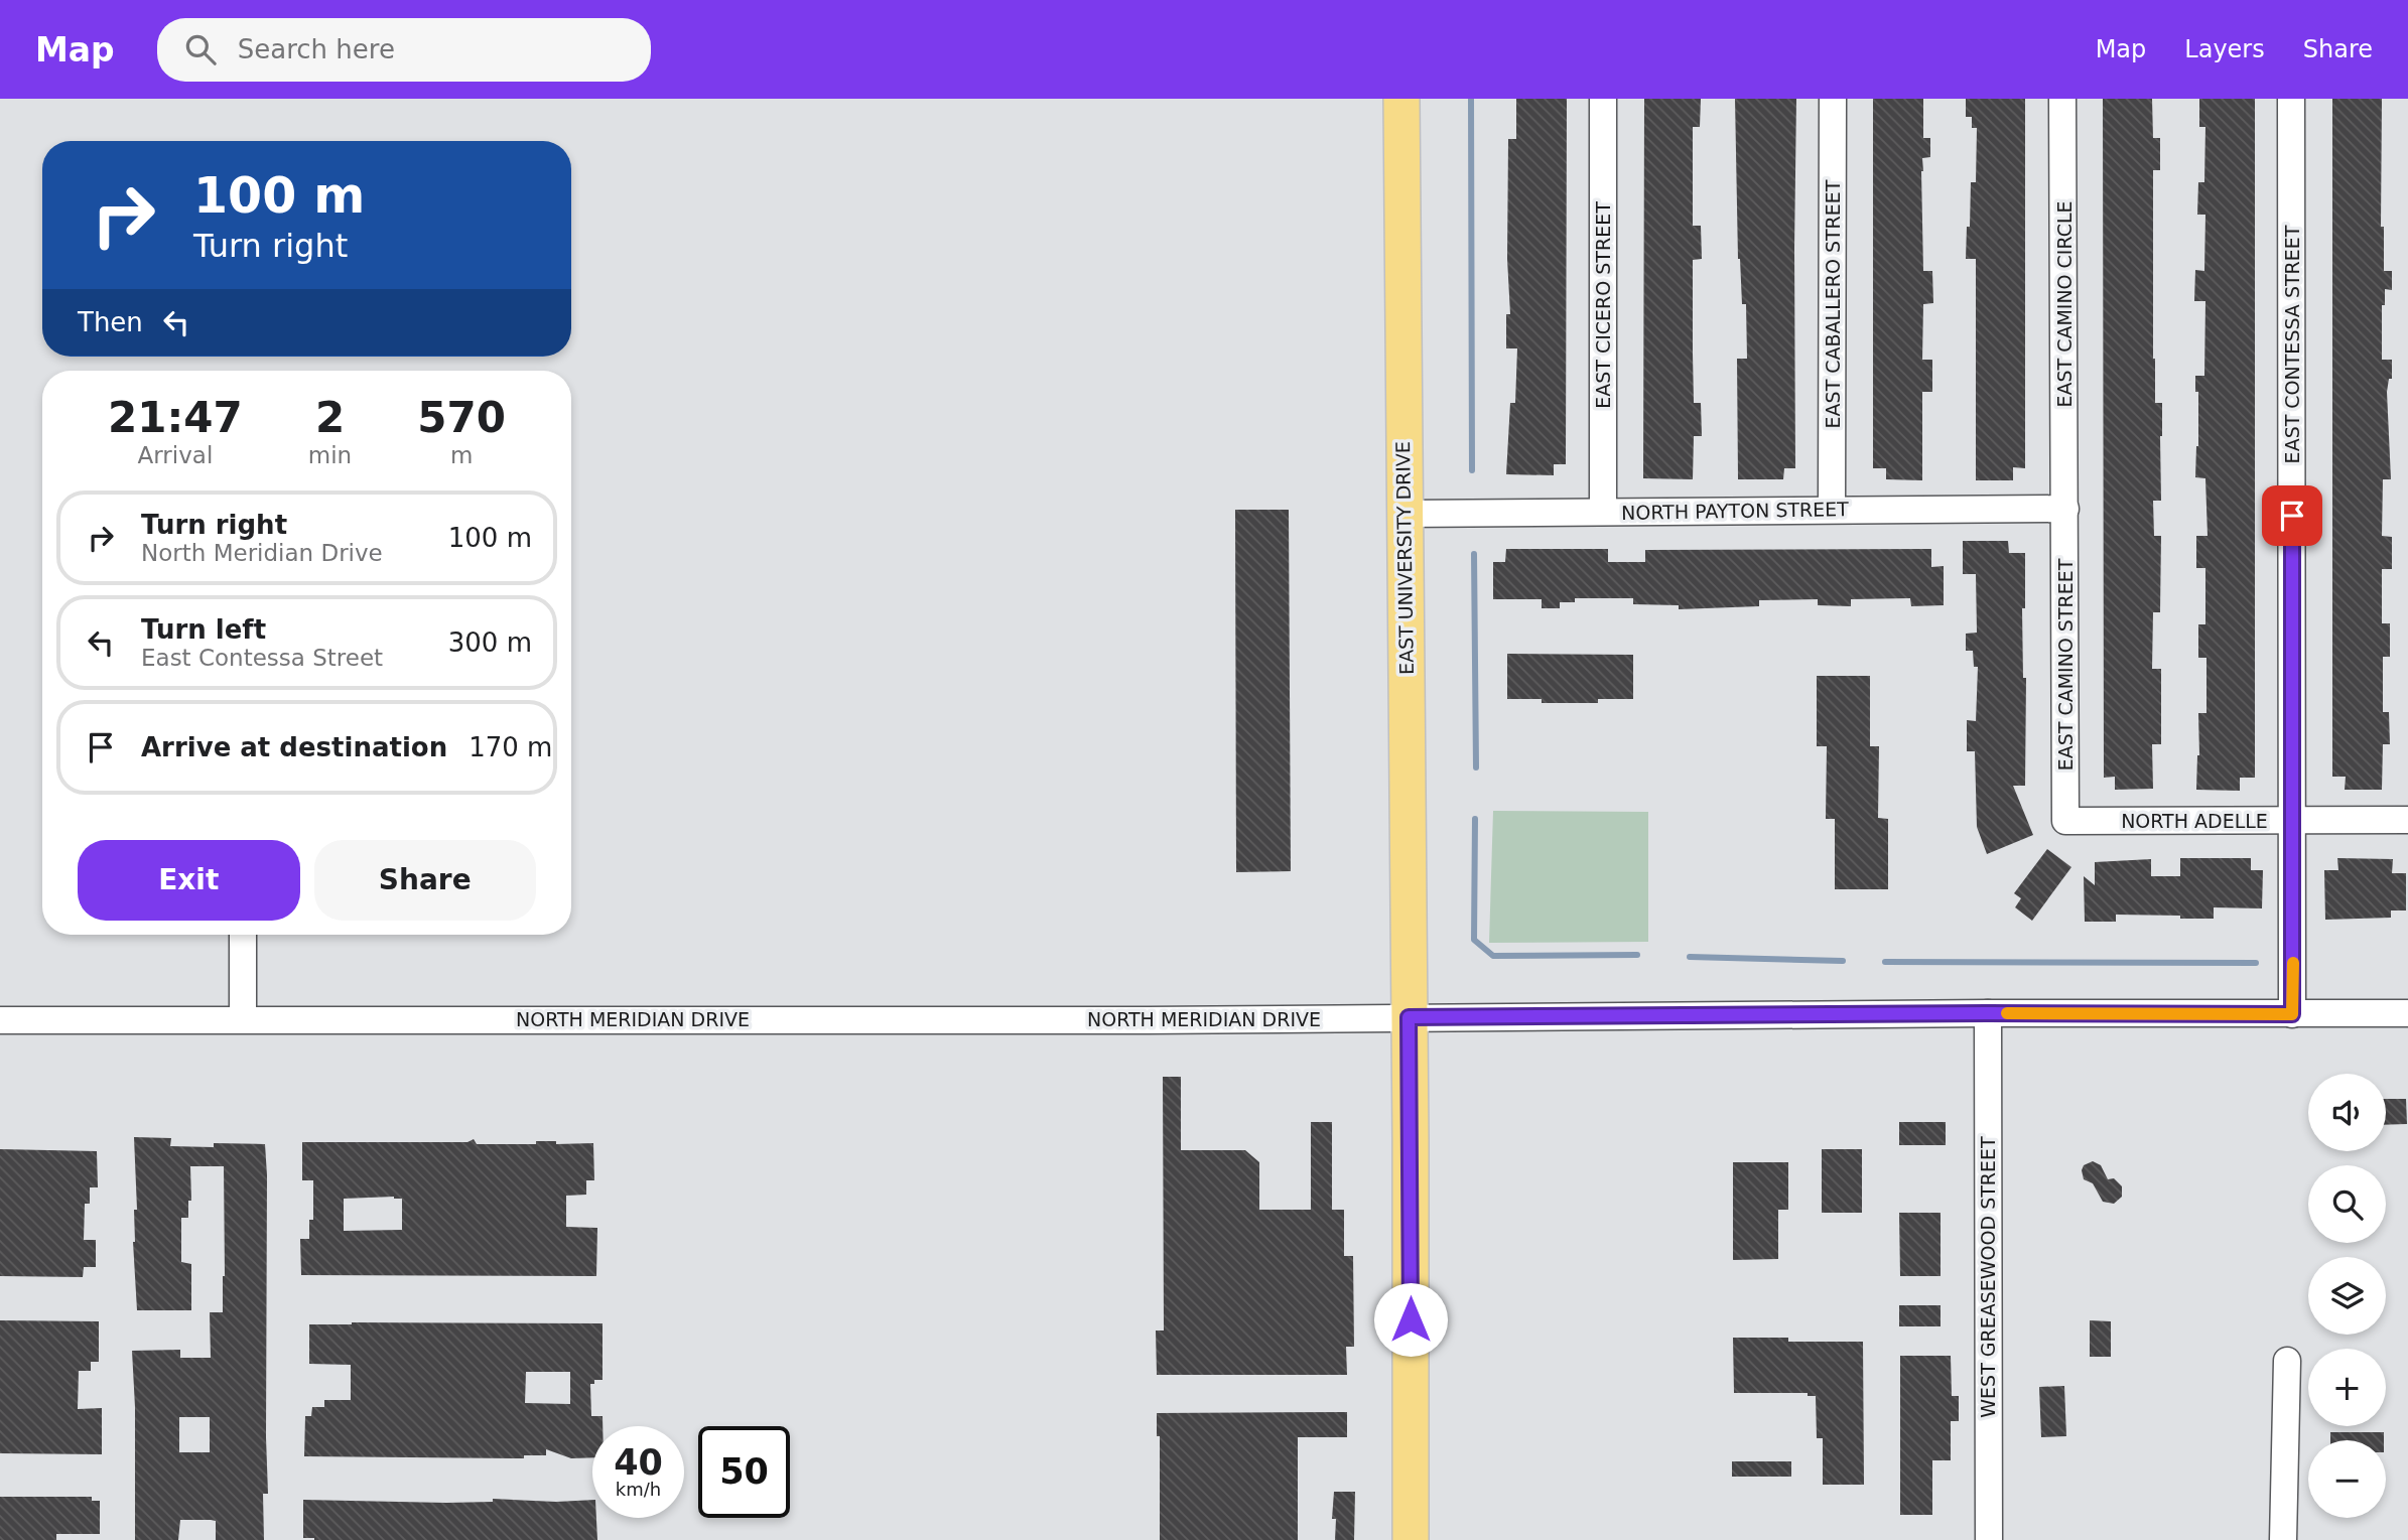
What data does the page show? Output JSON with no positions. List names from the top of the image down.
{
  "streets": {
    "main road": ["EAST UNIVERSITY DRIVE"],
    "street": [
      "EAST CABALLERO STREET",
      "EAST CAMINO CIRCLE",
      "EAST CICERO STREET",
      "EAST CONTESSA STREET",
      "NORTH PAYTON STREET",
      "EAST CAMINO STREET",
      "NORTH ADELLE",
      "NORTH MERIDIAN DRIVE",
      "WEST GREASEWOOD STREET"
    ]
  },
  "crossings": [
    ["EAST CABALLERO STREET", "NORTH PAYTON STREET"],
    ["EAST CAMINO CIRCLE", "NORTH PAYTON STREET"],
    ["EAST CAMINO CIRCLE", "EAST CAMINO STREET"],
    ["EAST CICERO STREET", "NORTH PAYTON STREET"],
    ["EAST CONTESSA STREET", "NORTH ADELLE"],
    ["EAST CONTESSA STREET", "NORTH MERIDIAN DRIVE"],
    ["NORTH PAYTON STREET", "EAST UNIVERSITY DRIVE"],
    ["NORTH PAYTON STREET", "EAST CAMINO STREET"],
    ["EAST UNIVERSITY DRIVE", "NORTH MERIDIAN DRIVE"],
    ["EAST CAMINO STREET", "NORTH ADELLE"],
    ["NORTH MERIDIAN DRIVE", "WEST GREASEWOOD STREET"]
  ],
  "page": {
    "header": "Map",
    "search": "Search here",
    "nav": ["Map", "Layers", "Share"],
    "turn": ["100 m", "Turn right"],
    "then": "Then",
    "eta": [
      "21:47",
      "Arrival",
      "2",
      "min",
      "570",
      "m"
    ],
    "list": [
      {
        "name": "Turn right",
        "note": "North Meridian Drive",
        "value": "100 m"
      },
      {
        "name": "Turn left",
        "note": "East Contessa Street",
        "value": "300 m"
      },
      {
        "name": "Arrive at destination",
        "value": "170 m"
      }
    ],
    "buttons": ["Exit", "Share"],
    "map_buttons": ["+", "−"],
    "speed": "40 km/h",
    "limit": "50"
  }
}
